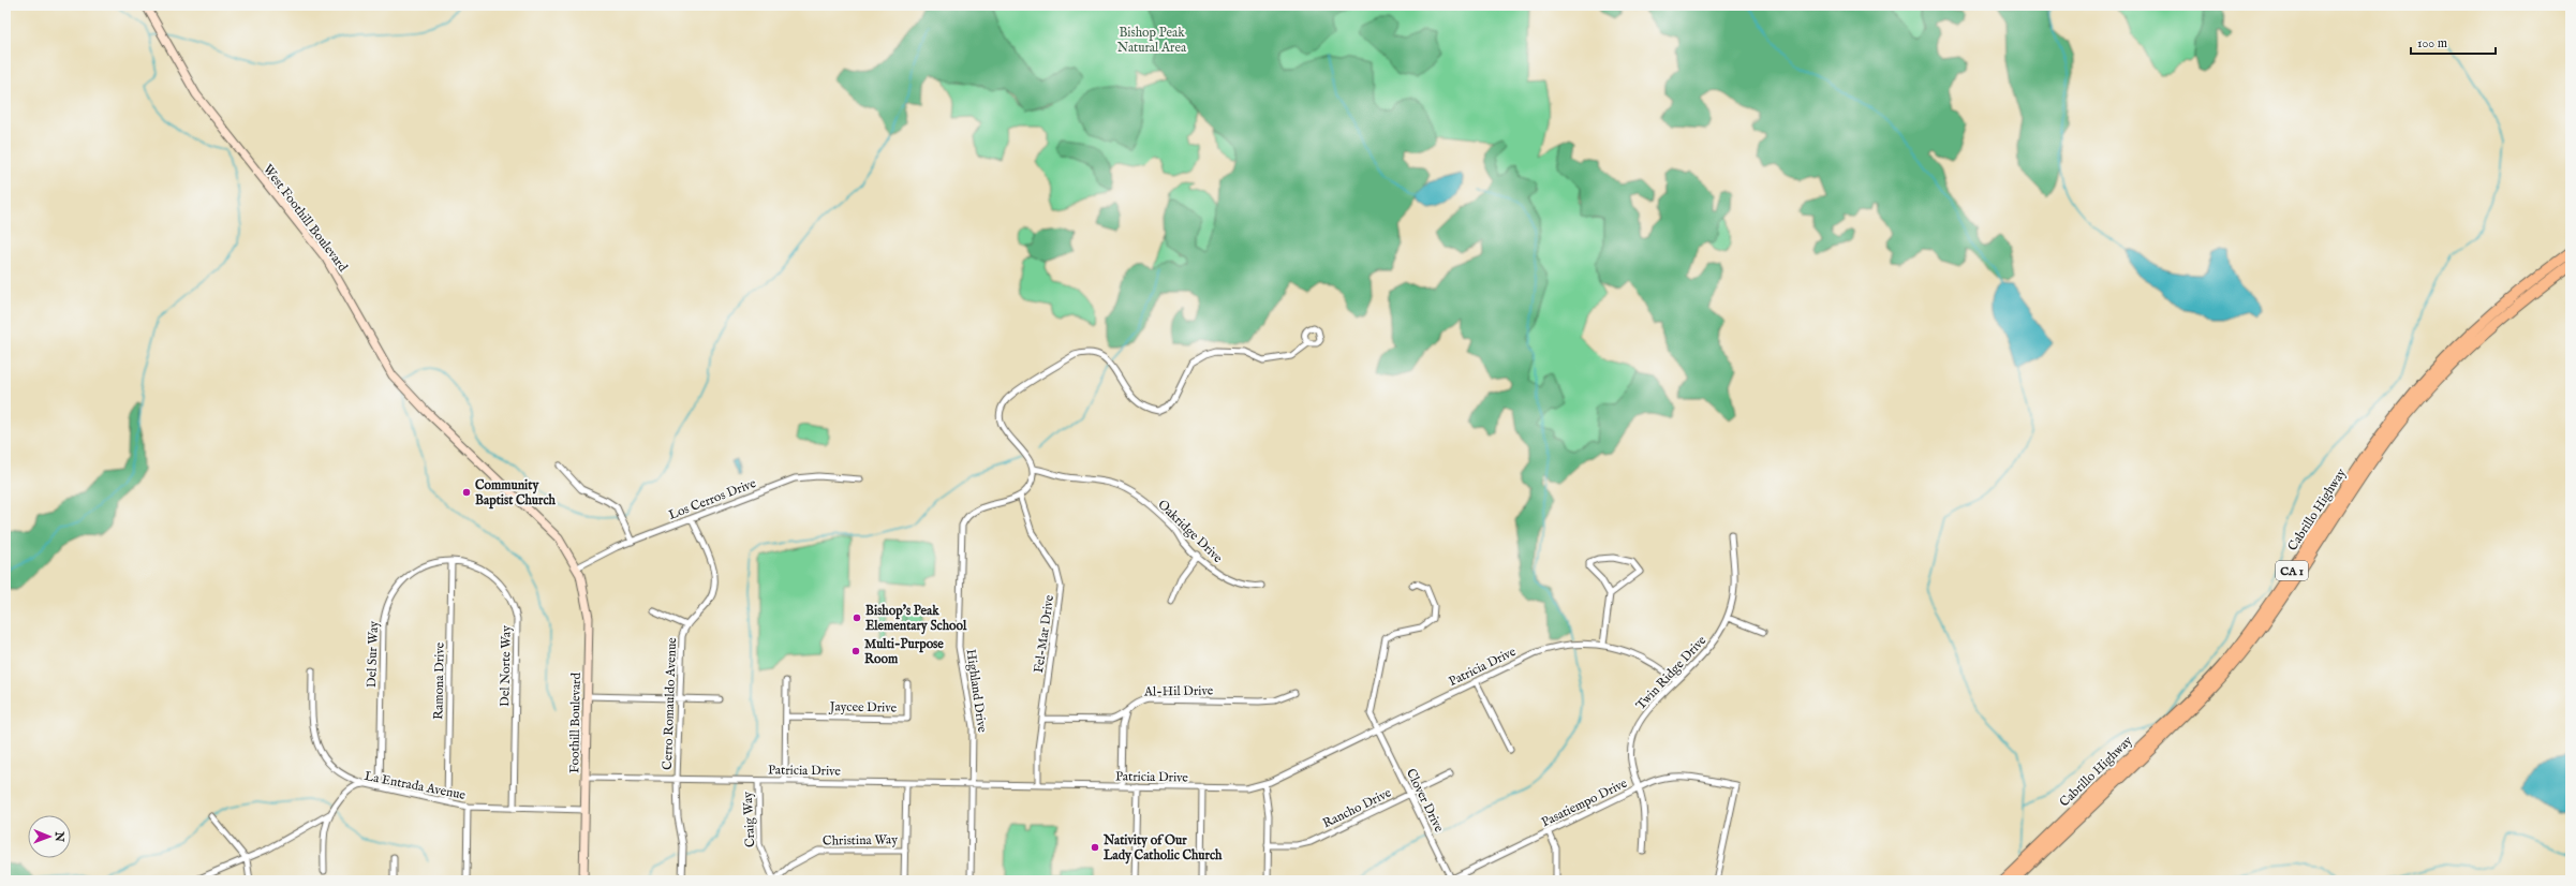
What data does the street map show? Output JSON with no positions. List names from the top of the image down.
{
  "streets": {
    "highway": ["Cabrillo Highway", "CA 1"],
    "street": [
      "West Foothill Boulevard",
      "Los Cerros Drive",
      "Oakridge Drive",
      "Fel-Mar Drive",
      "Del Sur Way",
      "Del Norte Way",
      "Patricia Drive",
      "Twin Ridge Drive",
      "Ramona Drive",
      "Highland Drive",
      "Al-Hil Drive",
      "Cerro Romauldo Avenue",
      "Jaycee Drive",
      "Foothill Boulevard",
      "La Entrada Avenue",
      "Clover Drive",
      "Pasatiempo Drive",
      "Rancho Drive",
      "Craig Way",
      "Christina Way"
    ]
  },
  "crossings": [
    ["West Foothill Boulevard", "Los Cerros Drive"],
    ["West Foothill Boulevard", "Foothill Boulevard"],
    ["Los Cerros Drive", "Cerro Romauldo Avenue"],
    ["Los Cerros Drive", "Foothill Boulevard"],
    ["Fel-Mar Drive", "Patricia Drive"],
    ["Fel-Mar Drive", "Highland Drive"],
    ["Fel-Mar Drive", "Al-Hil Drive"],
    ["Del Sur Way", "Del Norte Way"],
    ["Del Sur Way", "Ramona Drive"],
    ["Del Sur Way", "La Entrada Avenue"],
    ["Del Norte Way", "Ramona Drive"],
    ["Del Norte Way", "La Entrada Avenue"],
    ["Patricia Drive", "Twin Ridge Drive"],
    ["Patricia Drive", "Highland Drive"],
    ["Patricia Drive", "Cerro Romauldo Avenue"],
    ["Patricia Drive", "Foothill Boulevard"],
    ["Patricia Drive", "Clover Drive"],
    ["Patricia Drive", "Craig Way"],
    ["Twin Ridge Drive", "Pasatiempo Drive"],
    ["Ramona Drive", "La Entrada Avenue"],
    ["Foothill Boulevard", "La Entrada Avenue"],
    ["Clover Drive", "Pasatiempo Drive"],
    ["Clover Drive", "Rancho Drive"],
    ["Craig Way", "Christina Way"]
  ],
  "parks": ["Bishop Peak Natural Area"],
  "places": [
    "Community Baptist Church",
    "Bishop's Peak Elementary School",
    "Multi-Purpose Room",
    "Nativity of Our Lady Catholic Church"
  ],
  "scale_bar": "100 m",
  "north": "right"
}
